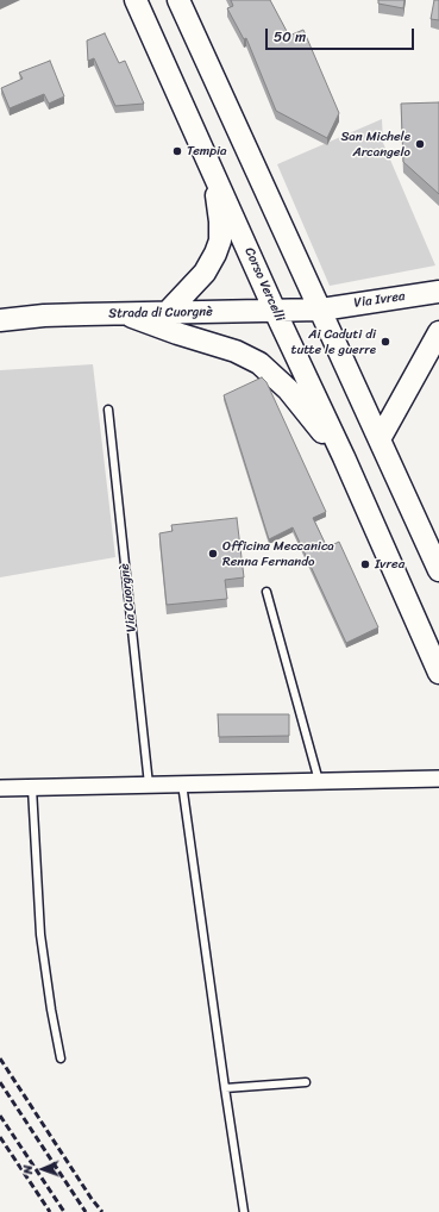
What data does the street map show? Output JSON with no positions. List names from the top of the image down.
{
  "streets": {
    "main road": ["Corso Vercelli", "Via Ivrea", "Strada di Cuorgnè"],
    "lane": ["Via Cuorgnè"]
  },
  "crossings": [
    ["Corso Vercelli", "Strada di Cuorgnè"],
    ["Via Ivrea", "Strada di Cuorgnè"]
  ],
  "places": [
    "San Michele Arcangelo",
    "Tempia",
    "Ai Caduti di tutte le guerre",
    "Officina Meccanica Renna Fernando",
    "Ivrea"
  ],
  "scale_bar": "50 m",
  "north": "left"
}
